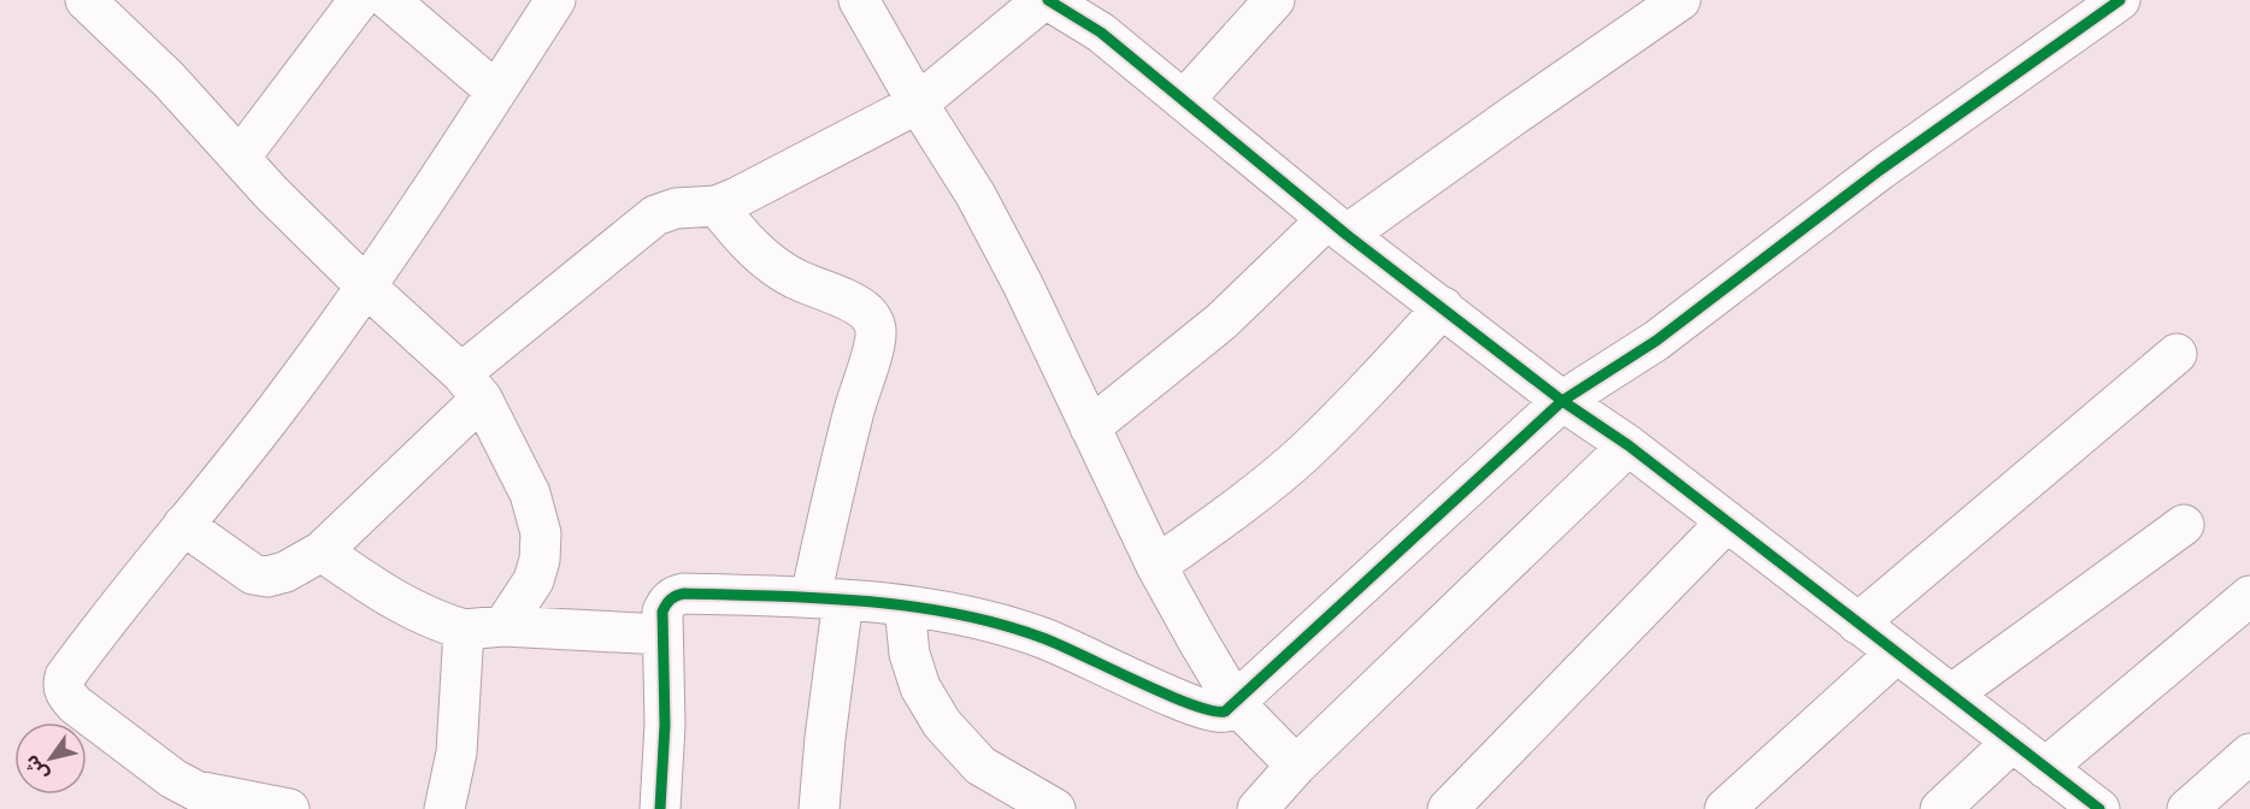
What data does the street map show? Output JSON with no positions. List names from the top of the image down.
{
  "north": "bottom left"
}
